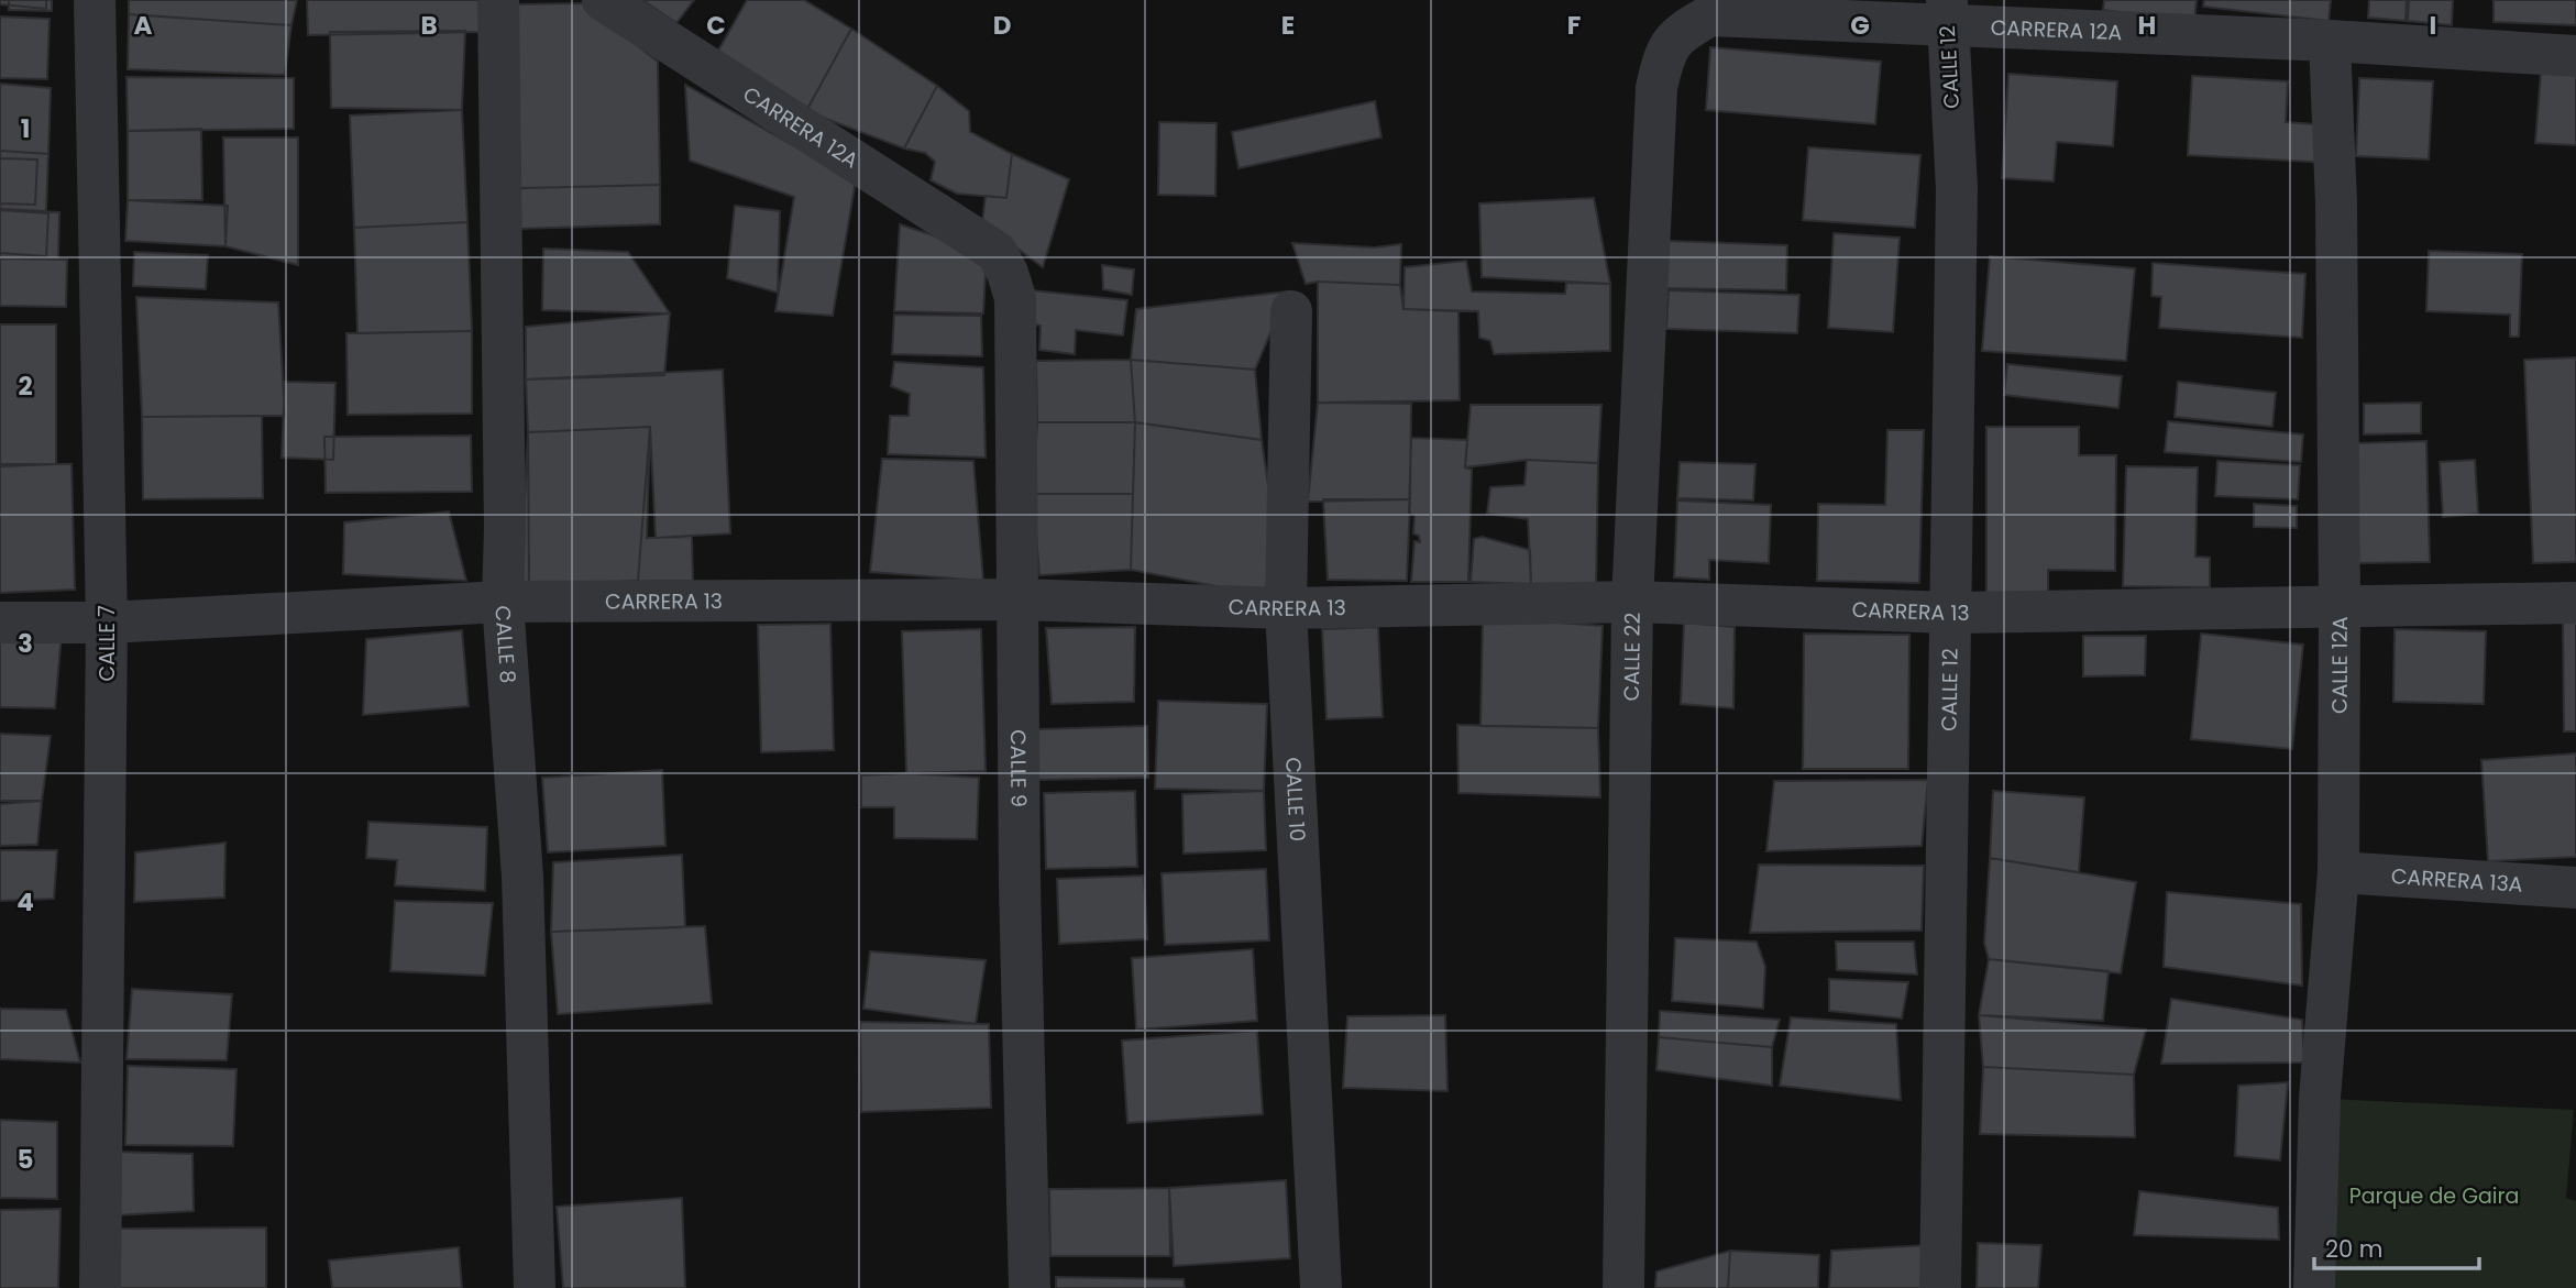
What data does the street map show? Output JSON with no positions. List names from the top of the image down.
{
  "streets": {
    "street": [
      "CARRERA 12A",
      "CALLE 12",
      "CARRERA 13",
      "CALLE 7",
      "CALLE 8",
      "CALLE 22",
      "CALLE 12A",
      "CALLE 9",
      "CALLE 10",
      "CARRERA 13A"
    ]
  },
  "crossings": [
    ["CARRERA 12A", "CALLE 12"],
    ["CARRERA 12A", "CALLE 22"],
    ["CARRERA 12A", "CALLE 12A"],
    ["CARRERA 12A", "CALLE 9"],
    ["CALLE 12", "CARRERA 13"],
    ["CARRERA 13", "CALLE 7"],
    ["CARRERA 13", "CALLE 8"],
    ["CARRERA 13", "CALLE 22"],
    ["CARRERA 13", "CALLE 12A"],
    ["CARRERA 13", "CALLE 9"],
    ["CARRERA 13", "CALLE 10"],
    ["CALLE 12A", "CARRERA 13A"]
  ],
  "parks": ["Parque de Gaira"],
  "scale_bar": "20 m",
  "grid": {
    "columns": [
      "A",
      "B",
      "C",
      "D",
      "E",
      "F",
      "G",
      "H",
      "I"
    ],
    "rows": [
      "1",
      "2",
      "3",
      "4",
      "5"
    ]
  }
}
